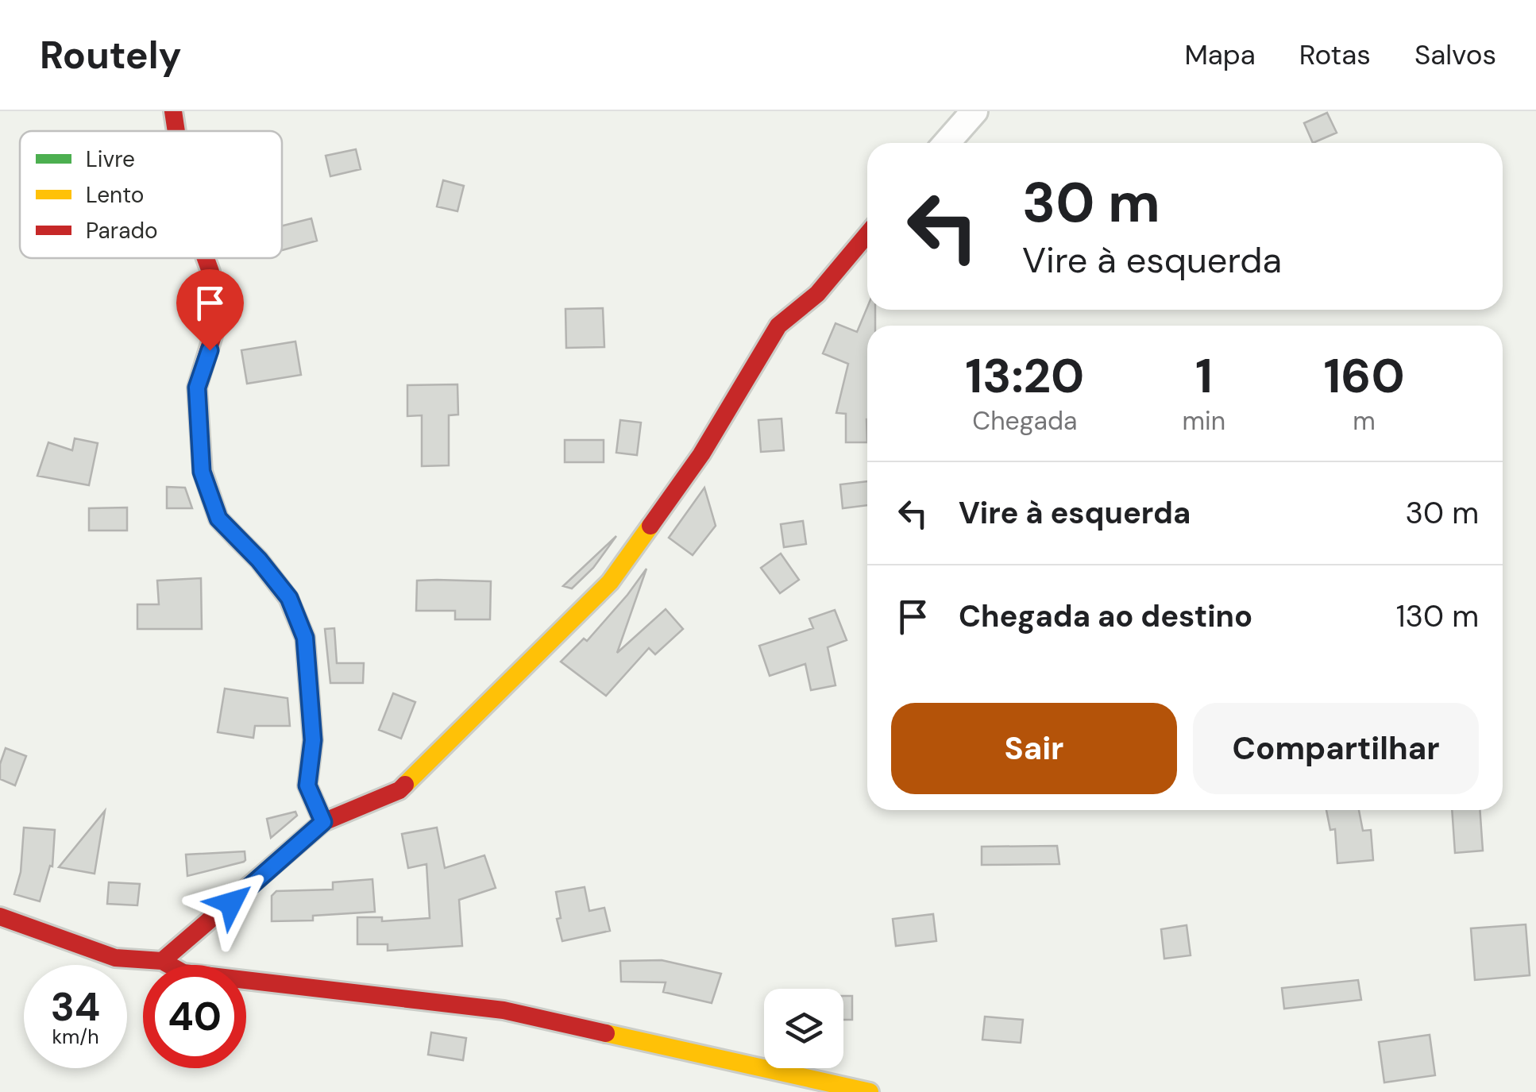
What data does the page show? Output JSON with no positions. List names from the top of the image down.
{
  "legend": ["Livre", "Lento", "Parado"],
  "page": {
    "header": "Routely",
    "nav": ["Mapa", "Rotas", "Salvos"],
    "turn": ["30 m", "Vire à esquerda"],
    "eta": [
      "13:20",
      "Chegada",
      "1",
      "min",
      "160",
      "m"
    ],
    "list": [
      {
        "name": "Vire à esquerda",
        "value": "30 m"
      },
      {
        "name": "Chegada ao destino",
        "value": "130 m"
      }
    ],
    "buttons": ["Sair", "Compartilhar"],
    "speed": "34 km/h",
    "limit": "40"
  }
}
